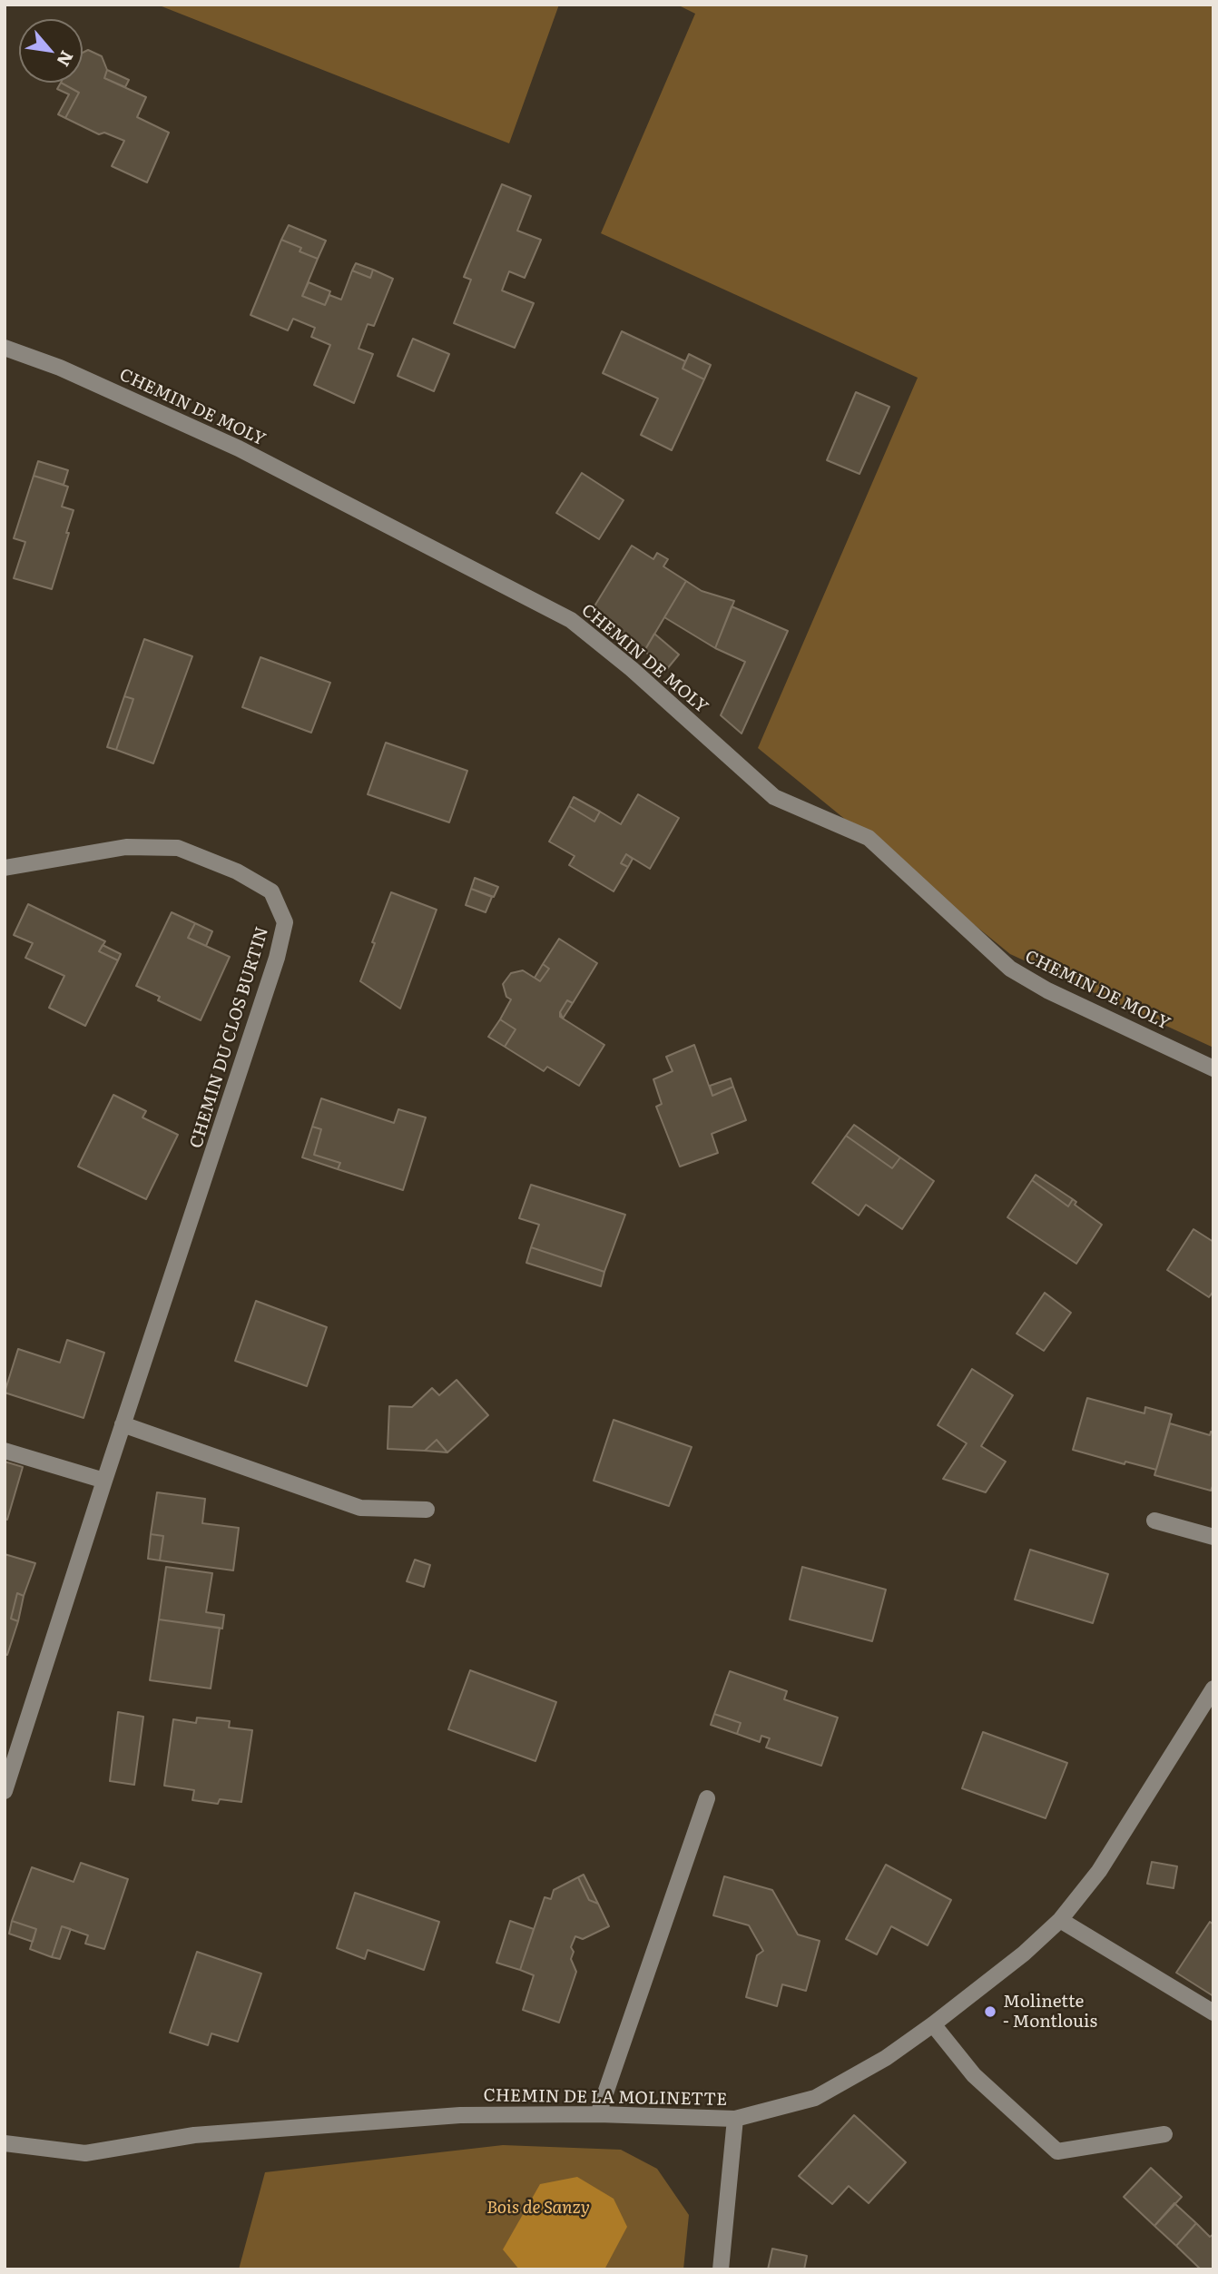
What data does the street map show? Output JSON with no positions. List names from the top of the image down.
{
  "streets": {
    "street": ["CHEMIN DE MOLY", "CHEMIN DU CLOS BURTIN", "CHEMIN DE LA MOLINETTE"]
  },
  "parks": ["Bois de Sanzy"],
  "places": ["Molinette - Montlouis"],
  "north": "bottom right"
}
